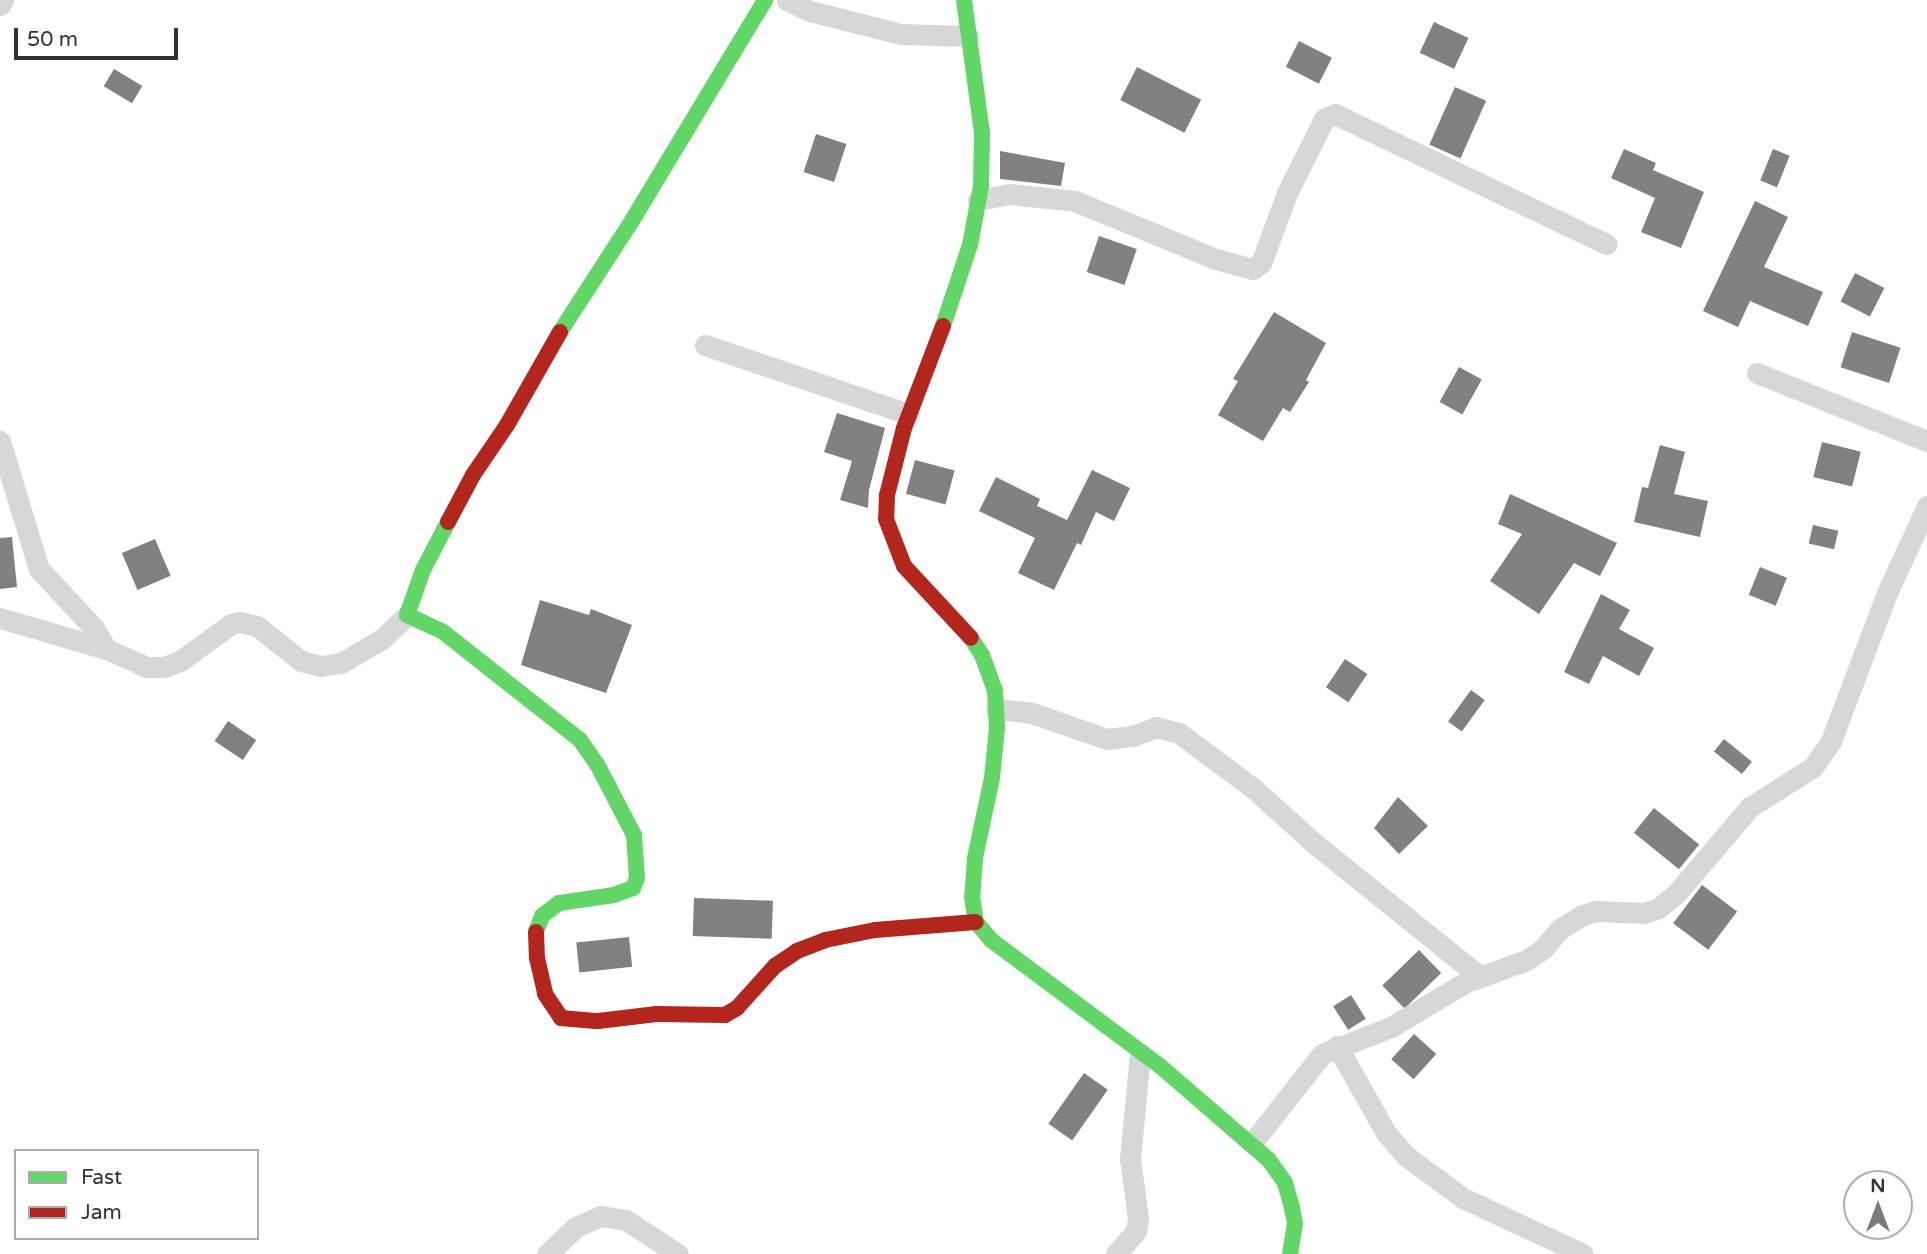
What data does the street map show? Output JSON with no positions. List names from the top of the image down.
{
  "legend": ["Fast", "Jam"],
  "scale_bar": "50 m",
  "north": "top"
}
